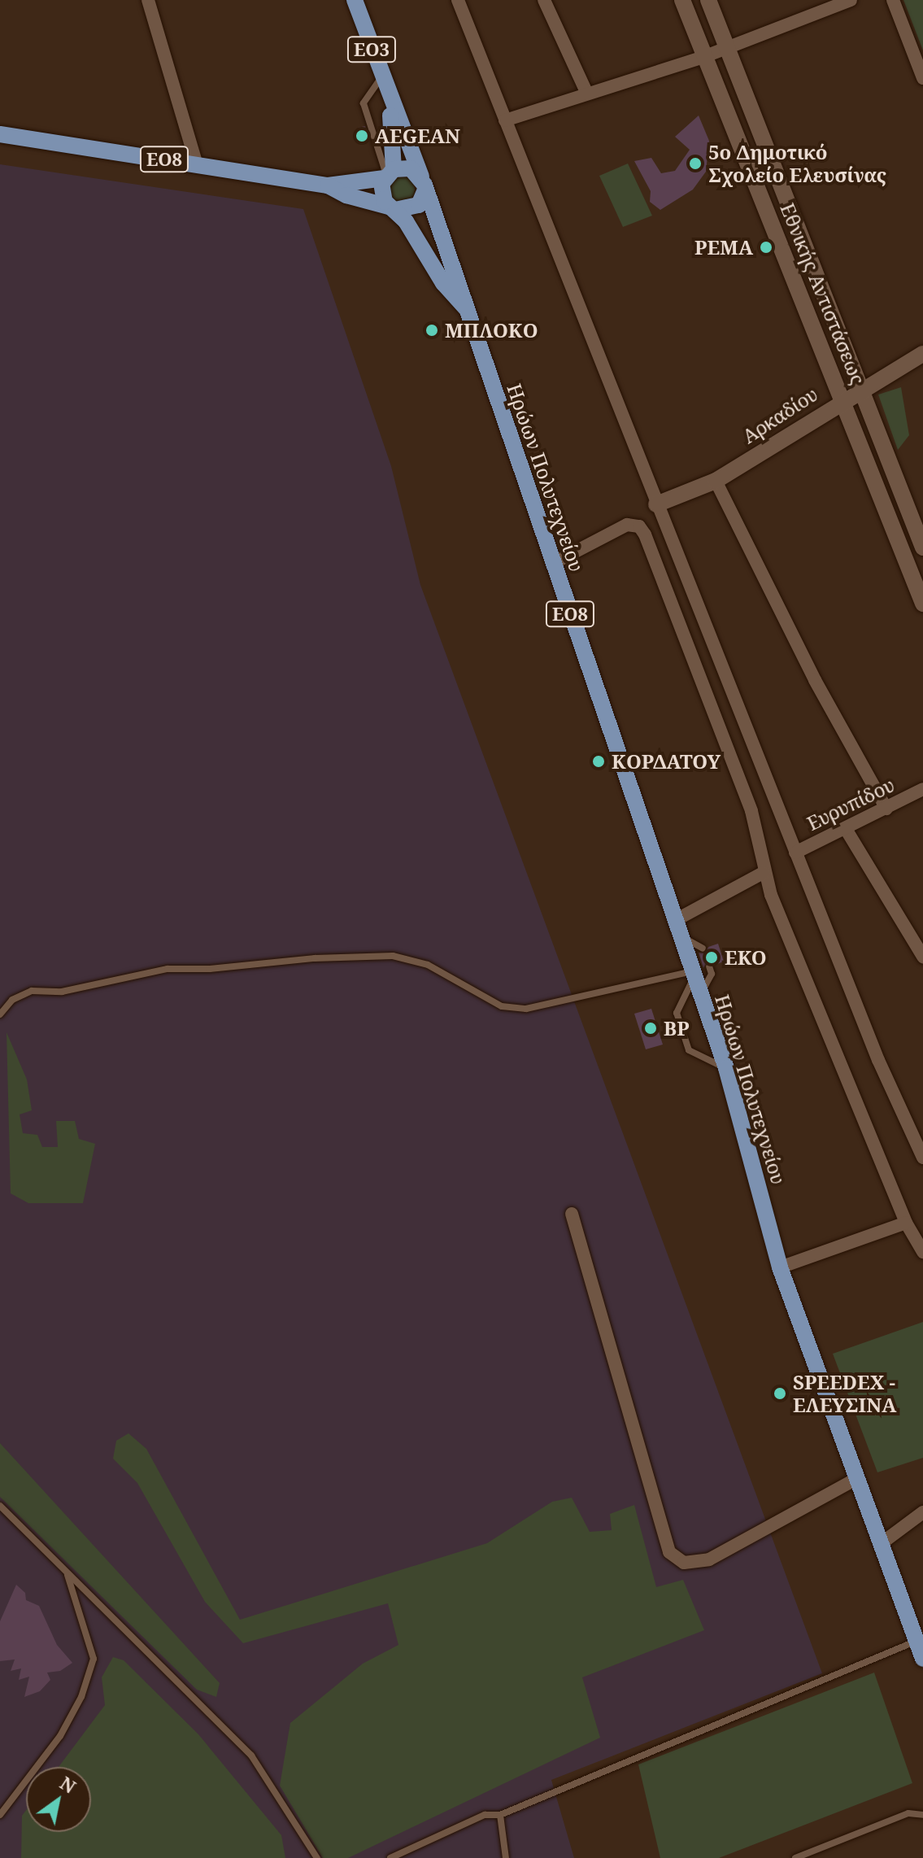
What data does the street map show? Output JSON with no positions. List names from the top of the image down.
{
  "streets": {
    "main road": ["ΕΟ3", "ΕΟ8", "Ηρώων Πολυτεχνείου"],
    "street": ["Εθνικής Αντιστάσεως", "Αρκαδίου", "Ευρυπίδου"]
  },
  "crossings": [
    ["ΕΟ8", "Ηρώων Πολυτεχνείου"],
    ["Εθνικής Αντιστάσεως", "Αρκαδίου"]
  ],
  "places": [
    "AEGEAN",
    "5ο Δημοτικό Σχολείο Ελευσίνας",
    "ΡΕΜΑ",
    "ΜΠΛΟΚΟ",
    "ΚΟΡΔΑΤΟΥ",
    "EKO",
    "BP",
    "SPEEDEX - ΕΛΕΥΣΙΝΑ"
  ],
  "north": "top right"
}
